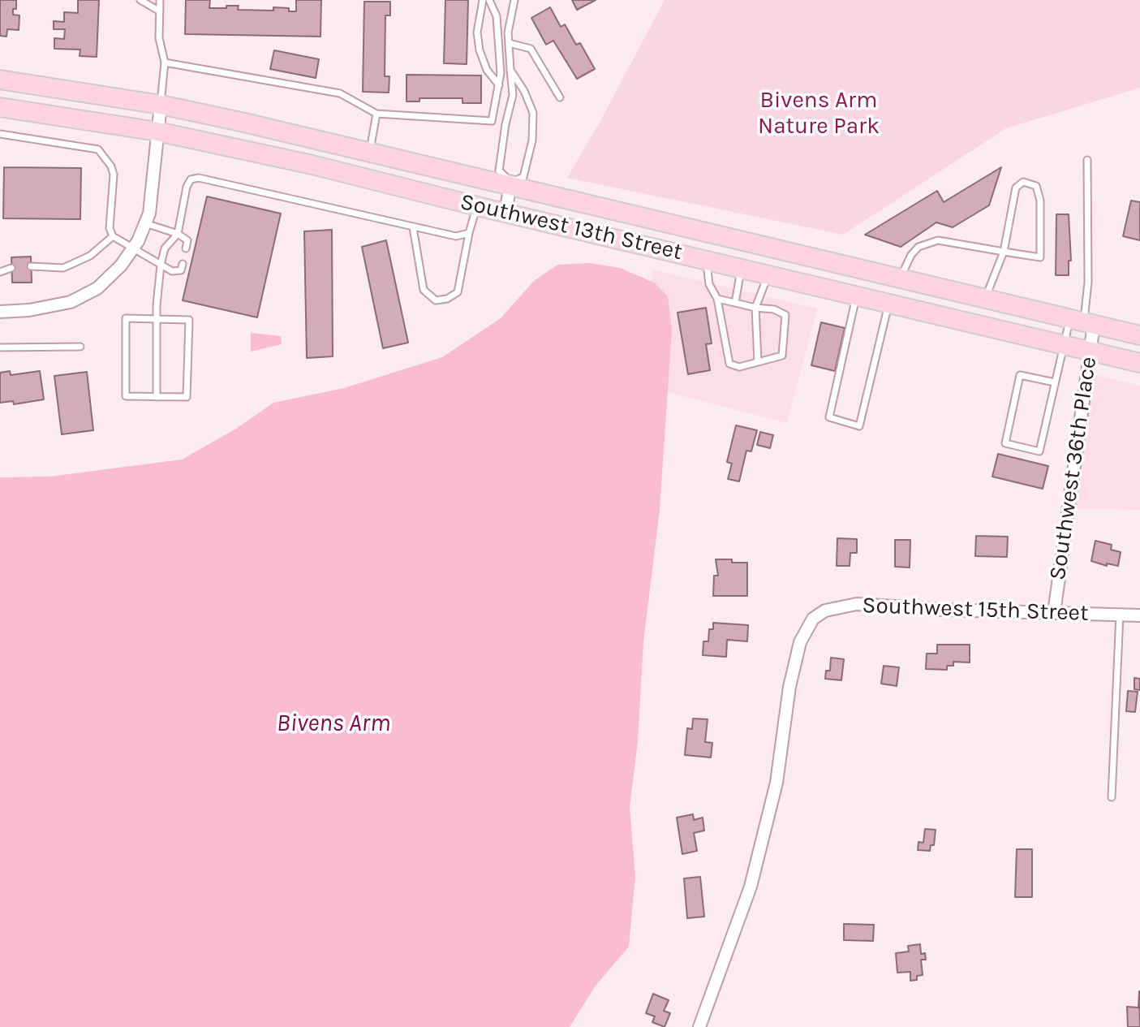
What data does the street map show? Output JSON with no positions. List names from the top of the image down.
{
  "streets": {
    "main road": ["Southwest 13th Street"],
    "street": ["Southwest 36th Place", "Southwest 15th Street"]
  },
  "crossings": [
    ["Southwest 13th Street", "Southwest 36th Place"],
    ["Southwest 36th Place", "Southwest 15th Street"]
  ],
  "water": ["Bivens Arm"],
  "parks": ["Bivens Arm Nature Park"]
}
